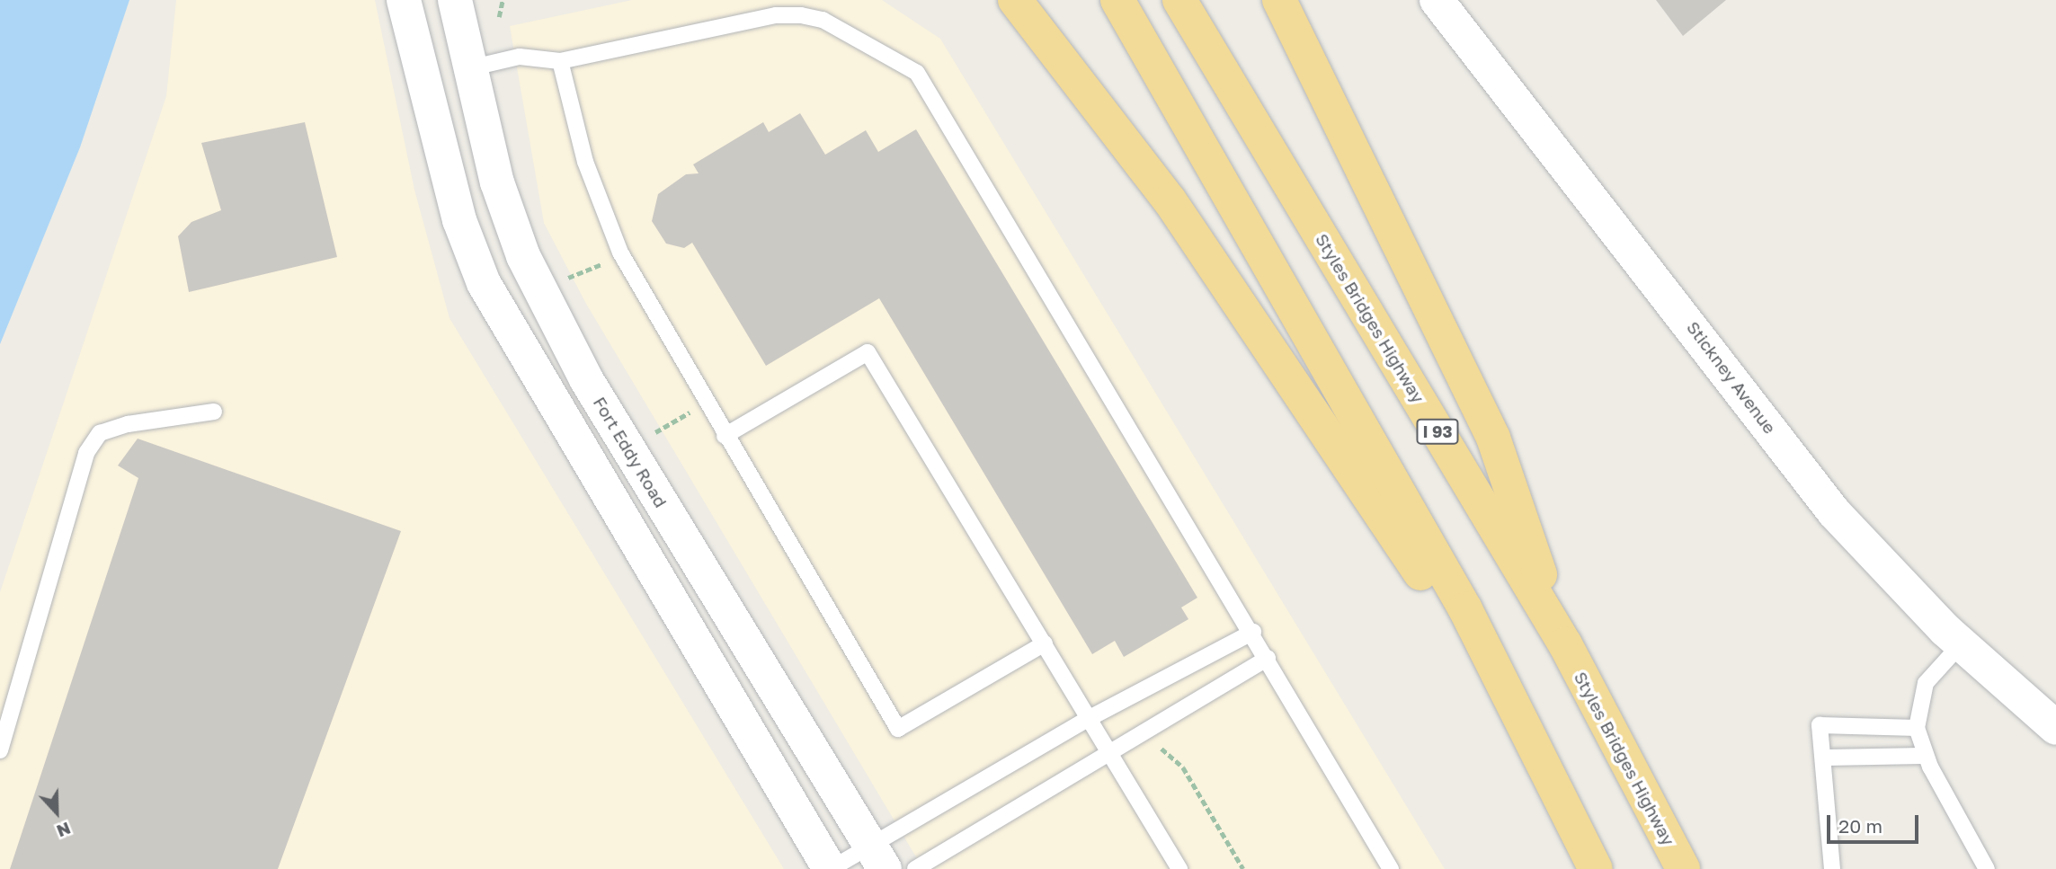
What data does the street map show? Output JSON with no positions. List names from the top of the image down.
{
  "streets": {
    "highway": ["Styles Bridges Highway", "I 93"],
    "street": ["Stickney Avenue", "Fort Eddy Road"]
  },
  "scale_bar": "20 m",
  "north": "bottom"
}
